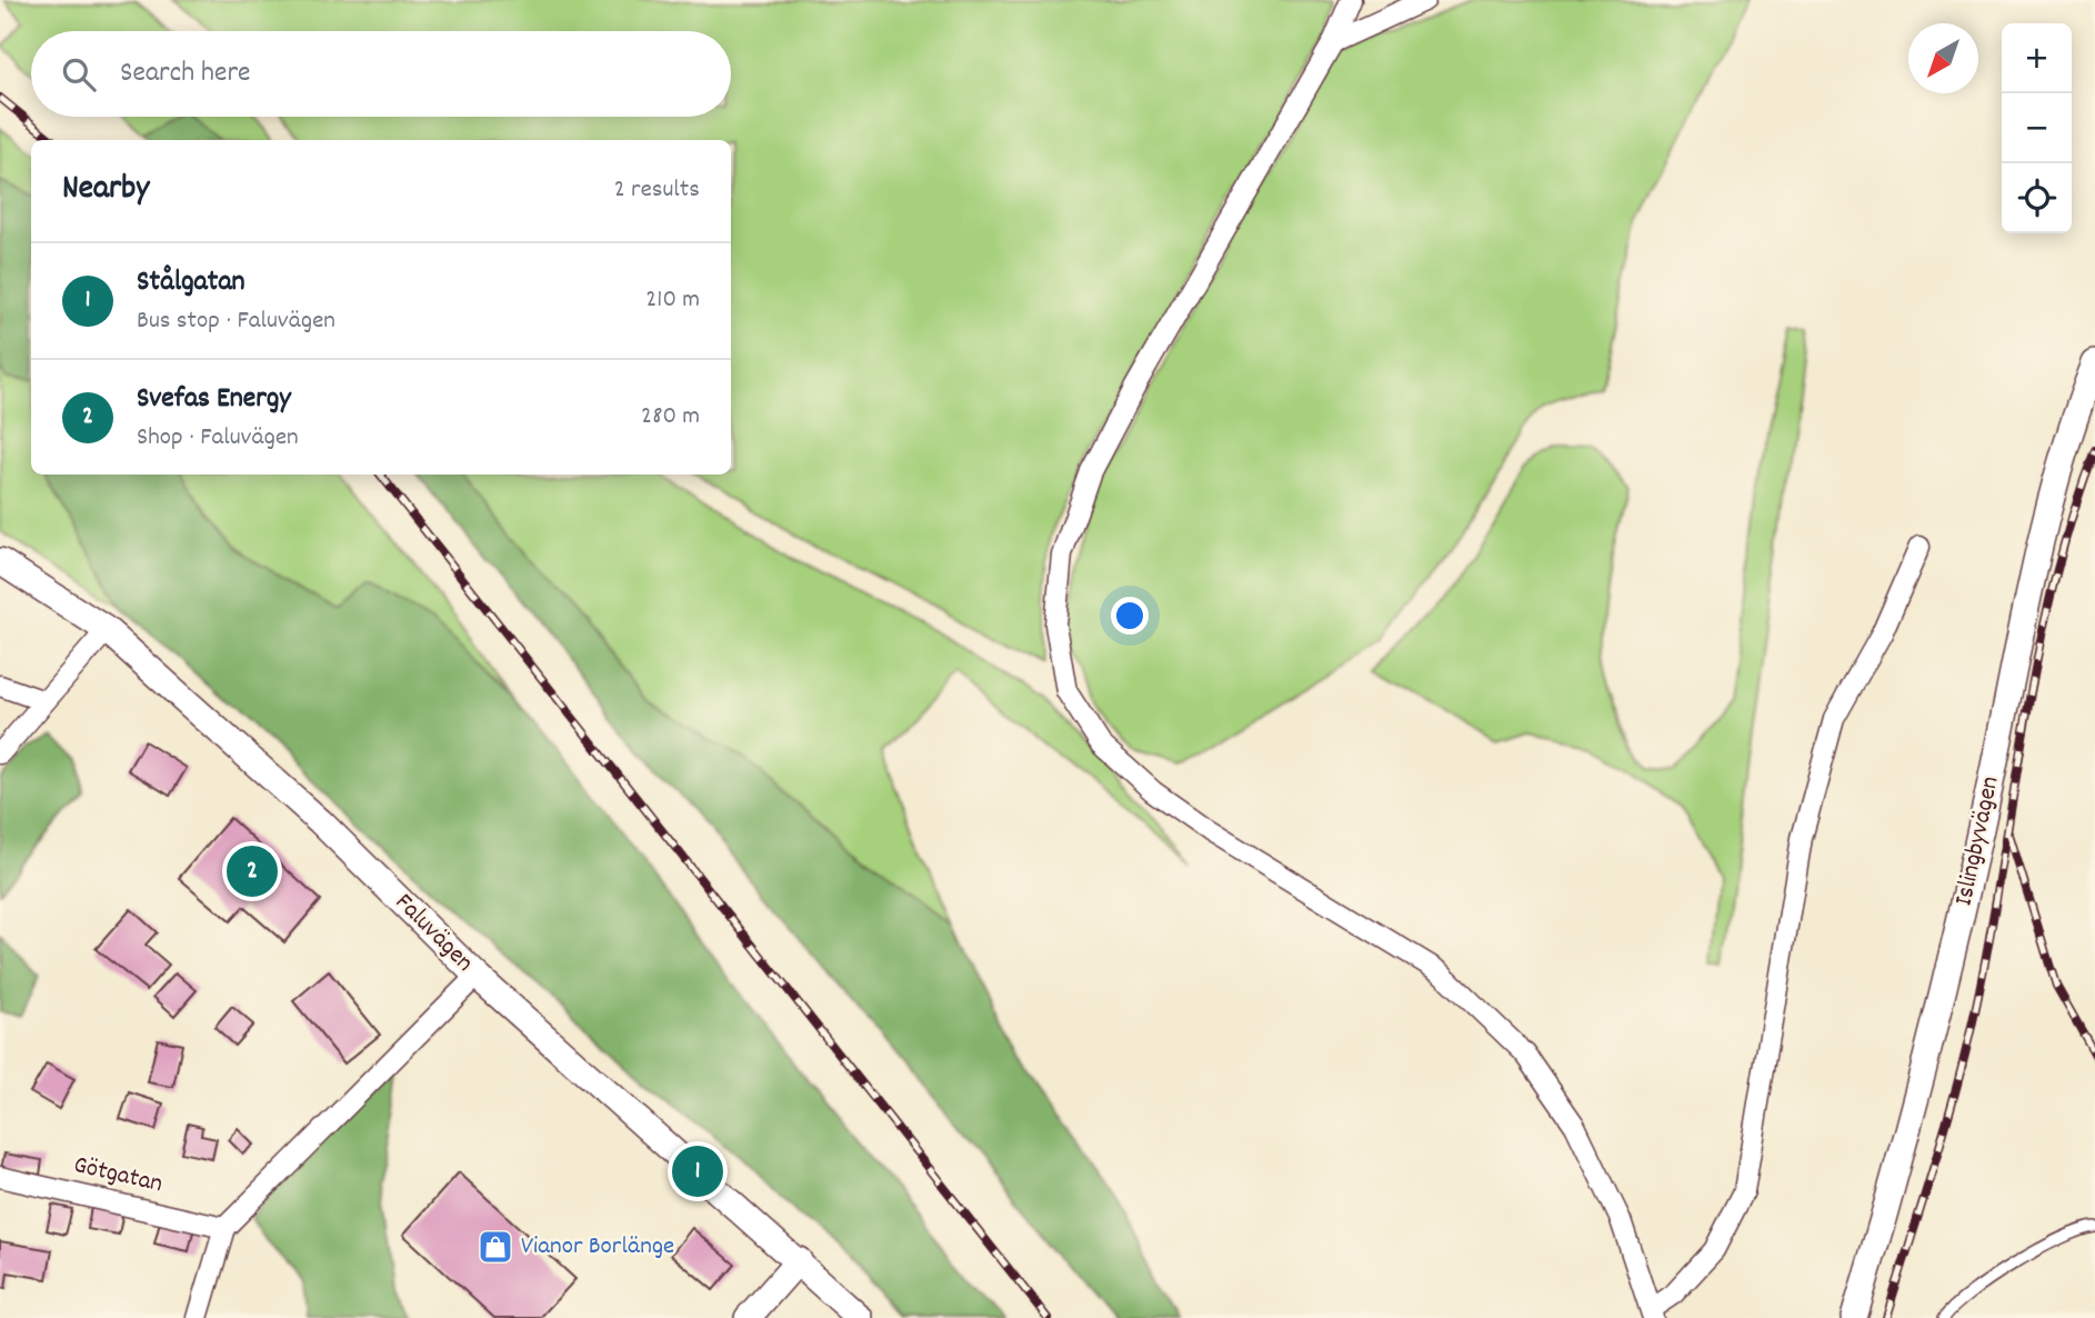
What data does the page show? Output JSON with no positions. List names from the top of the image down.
{
  "streets": {
    "street": ["Islingbyvägen", "Faluvägen", "Götgatan"]
  },
  "places": {
    "shop": ["Vianor Borlänge"]
  },
  "north": "bottom left",
  "page": {
    "map_buttons": ["+", "−"],
    "search": "Search here",
    "heading": ["Nearby", "2 results"],
    "list": [
      {
        "mark": "1",
        "name": "Stålgatan",
        "note": "Bus stop · Faluvägen",
        "value": "210 m"
      },
      {
        "mark": "2",
        "name": "Svefas Energy",
        "note": "Shop · Faluvägen",
        "value": "280 m"
      }
    ],
    "pins": ["2", "1"]
  }
}
